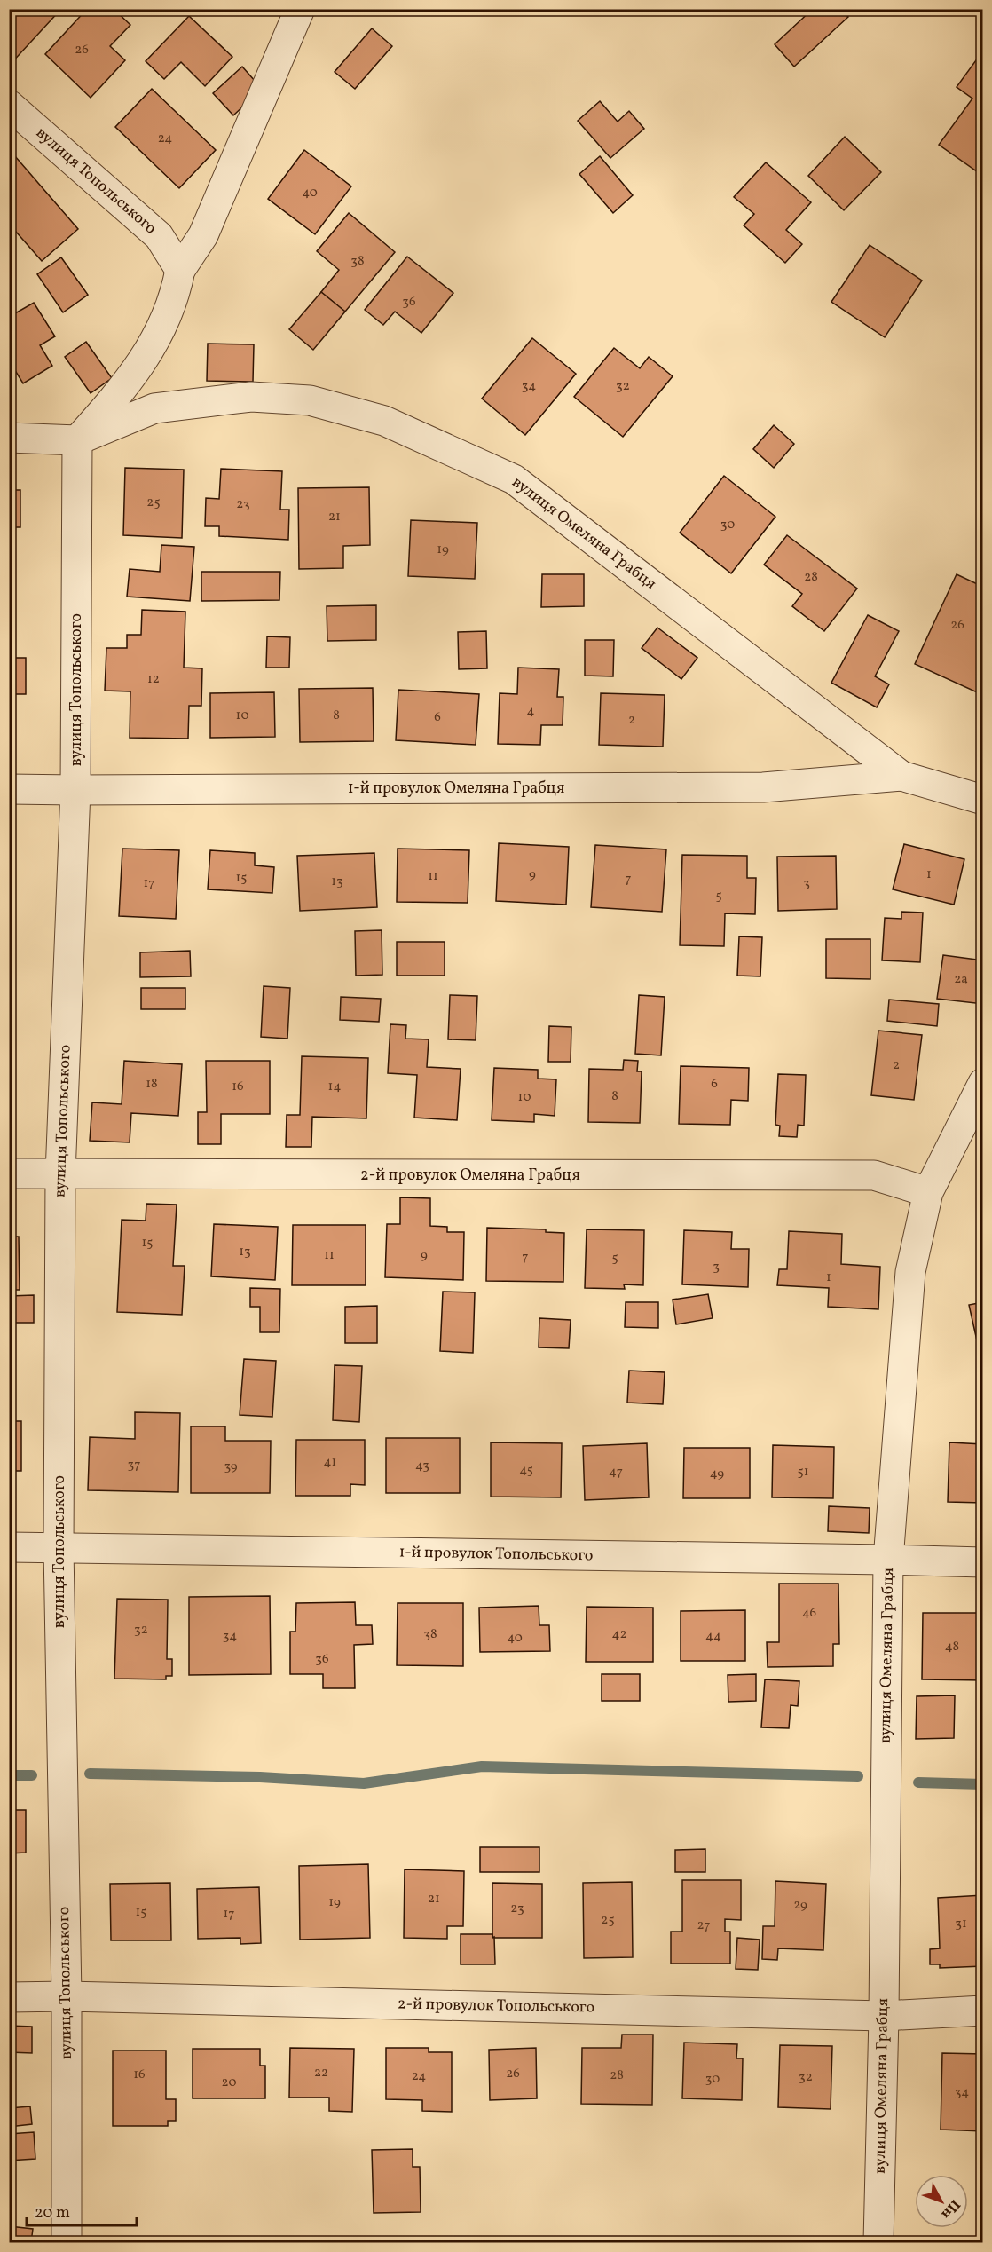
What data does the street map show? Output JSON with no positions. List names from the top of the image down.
{
  "streets": {
    "street": [
      "вулиця Топольського",
      "вулиця Омеляна Грабця",
      "1-й провулок Омеляна Грабця",
      "2-й провулок Омеляна Грабця",
      "1-й провулок Топольського",
      "2-й провулок Топольського"
    ]
  },
  "crossings": [
    ["вулиця Топольського", "вулиця Омеляна Грабця"],
    ["вулиця Топольського", "1-й провулок Омеляна Грабця"],
    ["вулиця Топольського", "2-й провулок Омеляна Грабця"],
    ["вулиця Топольського", "1-й провулок Топольського"],
    ["вулиця Топольського", "2-й провулок Топольського"],
    ["вулиця Омеляна Грабця", "1-й провулок Омеляна Грабця"],
    ["вулиця Омеляна Грабця", "2-й провулок Омеляна Грабця"],
    ["вулиця Омеляна Грабця", "1-й провулок Топольського"],
    ["вулиця Омеляна Грабця", "2-й провулок Топольського"]
  ],
  "house_numbers": [
    "26",
    "24",
    "40",
    "38",
    "36",
    "34",
    "32",
    "25",
    "23",
    "21",
    "30",
    "19",
    "28",
    "26",
    "12",
    "4",
    "10",
    "8",
    "6",
    "2",
    "9",
    "1",
    "11",
    "15",
    "7",
    "13",
    "17",
    "3",
    "5",
    "2а",
    "2",
    "18",
    "6",
    "16",
    "14",
    "8",
    "10",
    "15",
    "13",
    "11",
    "9",
    "7",
    "5",
    "3",
    "1",
    "41",
    "37",
    "43",
    "39",
    "45",
    "47",
    "51",
    "49",
    "46",
    "32",
    "38",
    "42",
    "34",
    "44",
    "40",
    "48",
    "36",
    "21",
    "19",
    "29",
    "23",
    "15",
    "17",
    "25",
    "31",
    "27",
    "22",
    "26",
    "16",
    "28",
    "24",
    "32",
    "30",
    "20",
    "34"
  ],
  "scale_bar": "20 m",
  "north": "bottom right"
}
